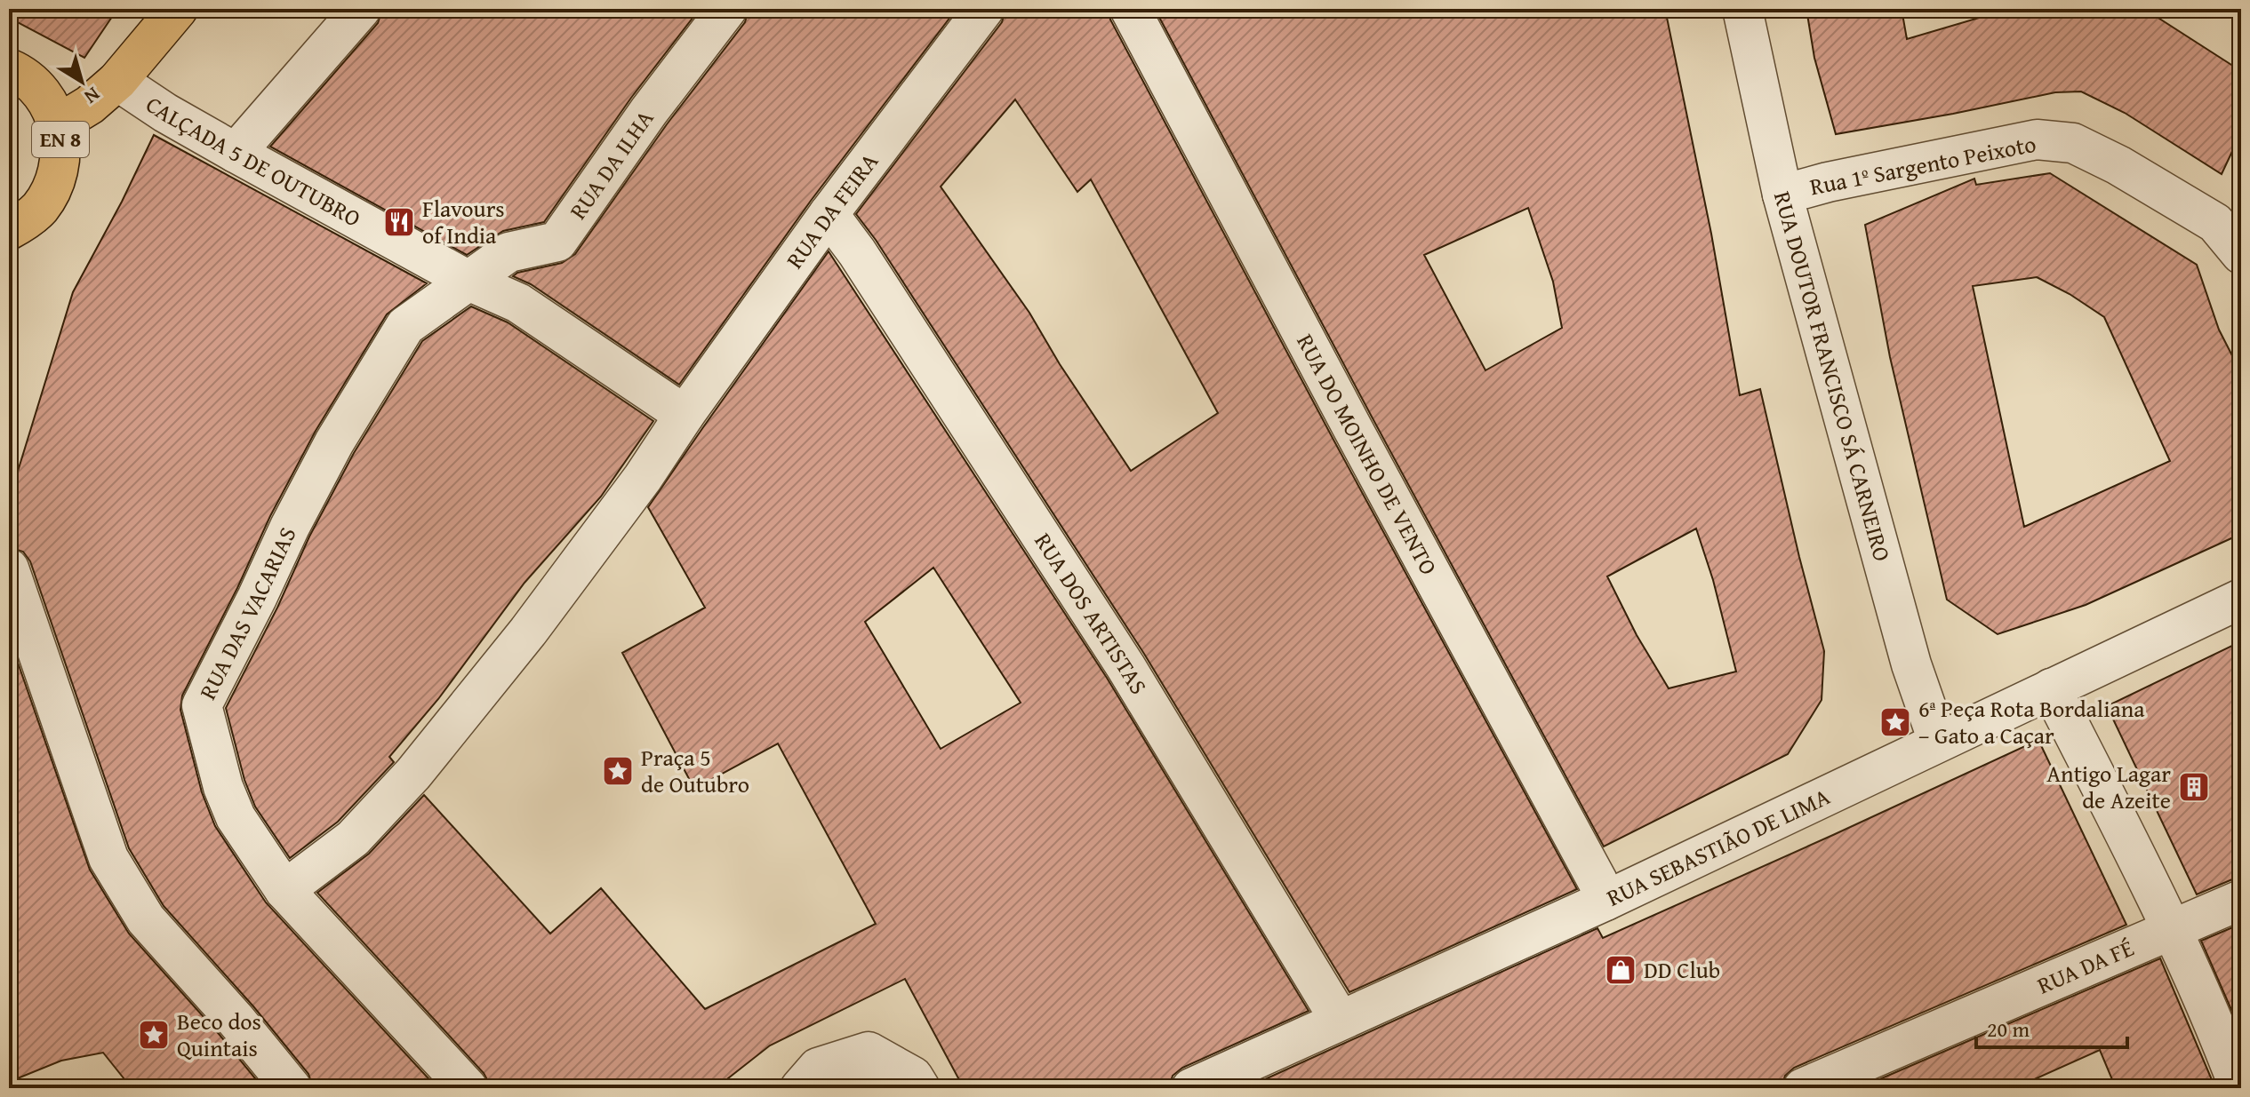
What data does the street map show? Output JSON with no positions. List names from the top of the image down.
{
  "streets": {
    "main road": ["EN 8"],
    "street": [
      "CALÇADA 5 DE OUTUBRO",
      "RUA DA ILHA",
      "Rua 1º Sargento Peixoto",
      "RUA DA FEIRA",
      "RUA DOUTOR FRANCISCO SÁ CARNEIRO",
      "RUA DO MOINHO DE VENTO",
      "RUA DAS VACARIAS",
      "RUA DOS ARTISTAS",
      "RUA SEBASTIÃO DE LIMA",
      "RUA DA FÉ"
    ]
  },
  "crossings": [
    ["CALÇADA 5 DE OUTUBRO", "RUA DA ILHA"],
    ["CALÇADA 5 DE OUTUBRO", "RUA DA FEIRA"],
    ["CALÇADA 5 DE OUTUBRO", "RUA DAS VACARIAS"],
    ["RUA DA ILHA", "RUA DAS VACARIAS"],
    ["Rua 1º Sargento Peixoto", "RUA DOUTOR FRANCISCO SÁ CARNEIRO"],
    ["RUA DA FEIRA", "RUA DOS ARTISTAS"],
    ["RUA DOUTOR FRANCISCO SÁ CARNEIRO", "RUA SEBASTIÃO DE LIMA"],
    ["RUA DO MOINHO DE VENTO", "RUA SEBASTIÃO DE LIMA"],
    ["RUA DOS ARTISTAS", "RUA SEBASTIÃO DE LIMA"]
  ],
  "places": {
    "restaurant": ["Flavours of India"],
    "place": ["6ª Peça Rota Bordaliana – Gato a Caçar", "Praça 5 de Outubro", "Beco dos Quintais"],
    "building": ["Antigo Lagar de Azeite"],
    "shop": ["DD Club"]
  },
  "scale_bar": "20 m",
  "north": "bottom right"
}
